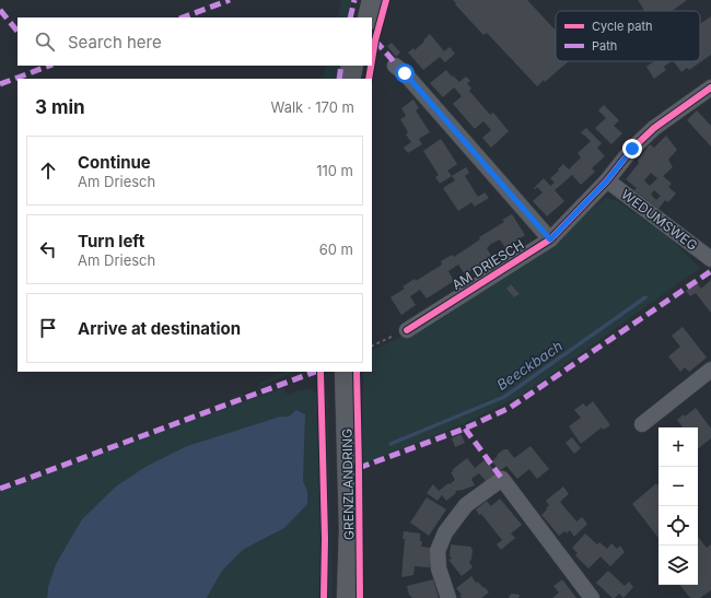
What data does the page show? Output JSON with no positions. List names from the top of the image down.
{
  "streets": {
    "main road": ["GRENZLANDRING"],
    "street": ["WEDUMSWEG", "AM DRIESCH"]
  },
  "crossings": [
    ["WEDUMSWEG", "AM DRIESCH"]
  ],
  "water": ["Beeckbach"],
  "legend": ["Cycle path", "Path"],
  "page": {
    "search": "Search here",
    "heading": ["3 min", "Walk · 170 m"],
    "list": [
      ["Continue", "Am Driesch", "110 m"],
      ["Turn left", "Am Driesch", "60 m"],
      "Arrive at destination"
    ],
    "map_buttons": ["+", "−"]
  }
}
